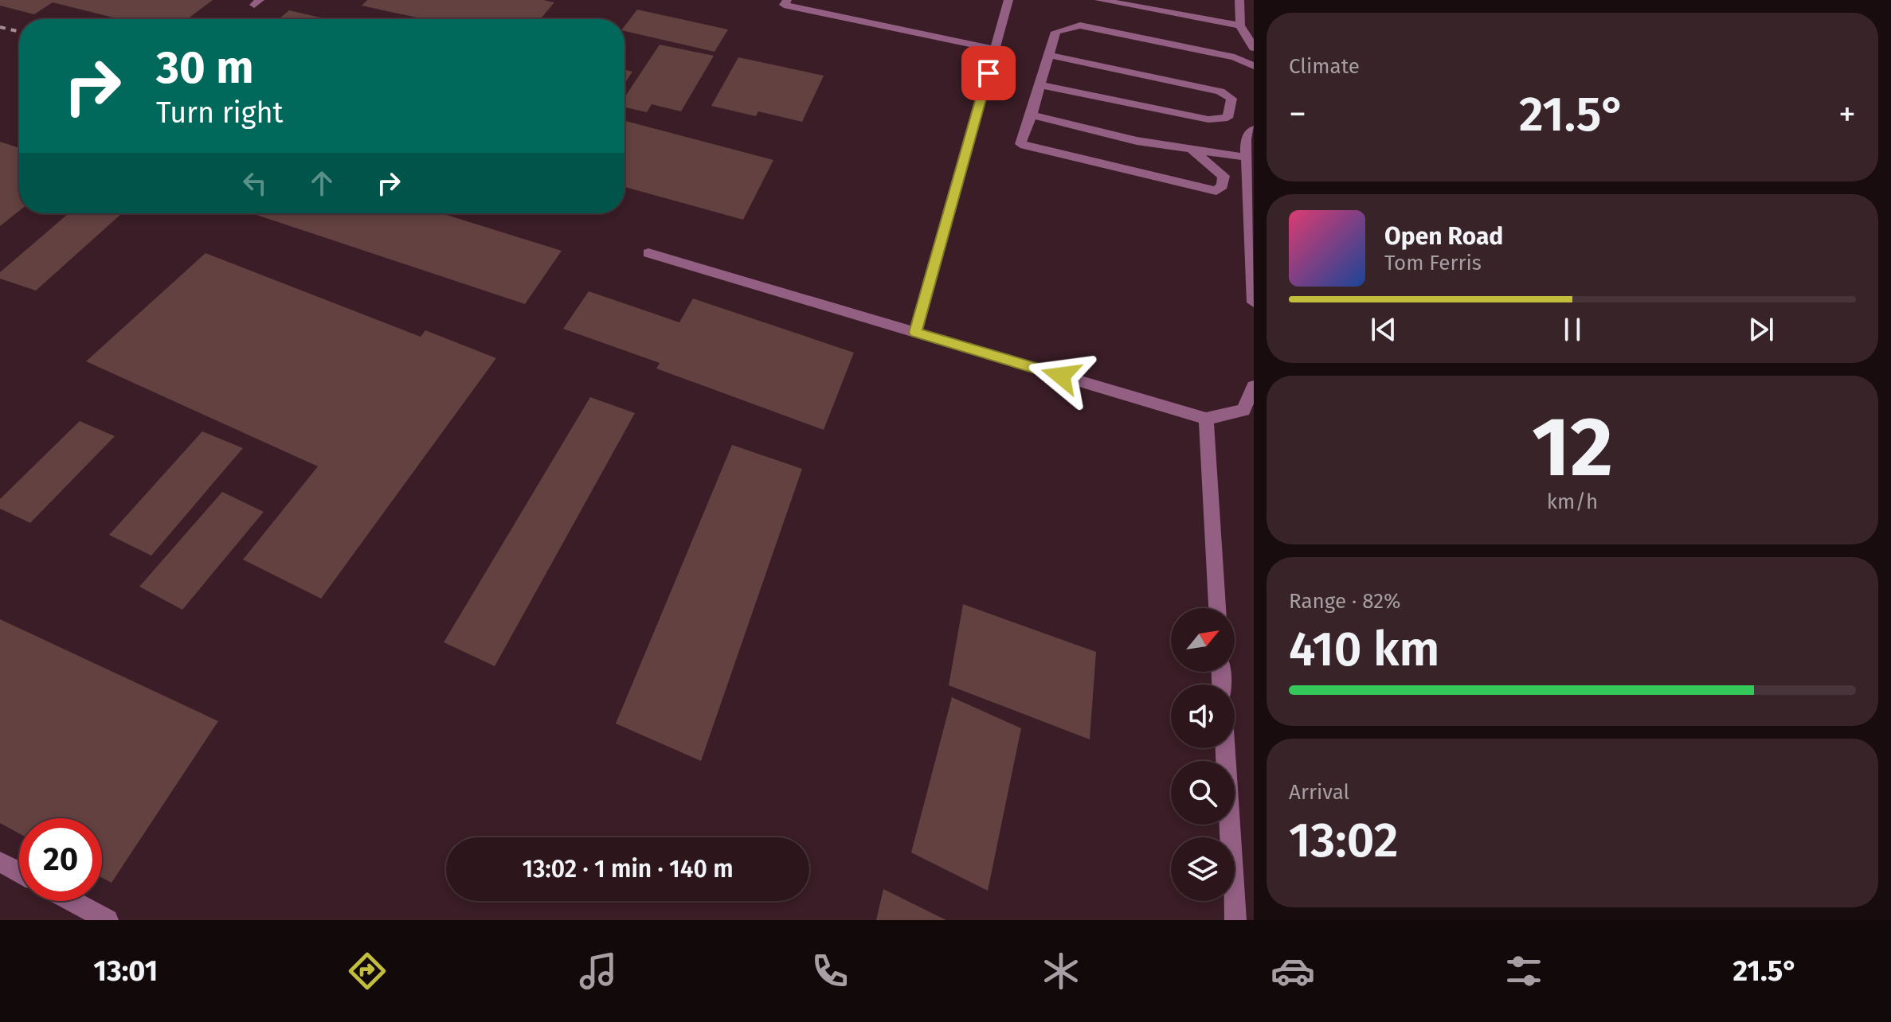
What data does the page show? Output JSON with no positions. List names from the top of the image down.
{
  "north": "top right",
  "page": {
    "tile": [
      "Climate",
      ["12", "km/h"],
      ["Range · 82%", "410 km"],
      ["Arrival", "13:02"]
    ],
    "turn": ["30 m", "Turn right"],
    "heat": ["−", "21.5°", "+"],
    "song": ["Open Road", "Tom Ferris"],
    "limit": "20",
    "trip": "13:02 · 1 min · 140 m",
    "tabs": ["13:01", "21.5°"]
  }
}
